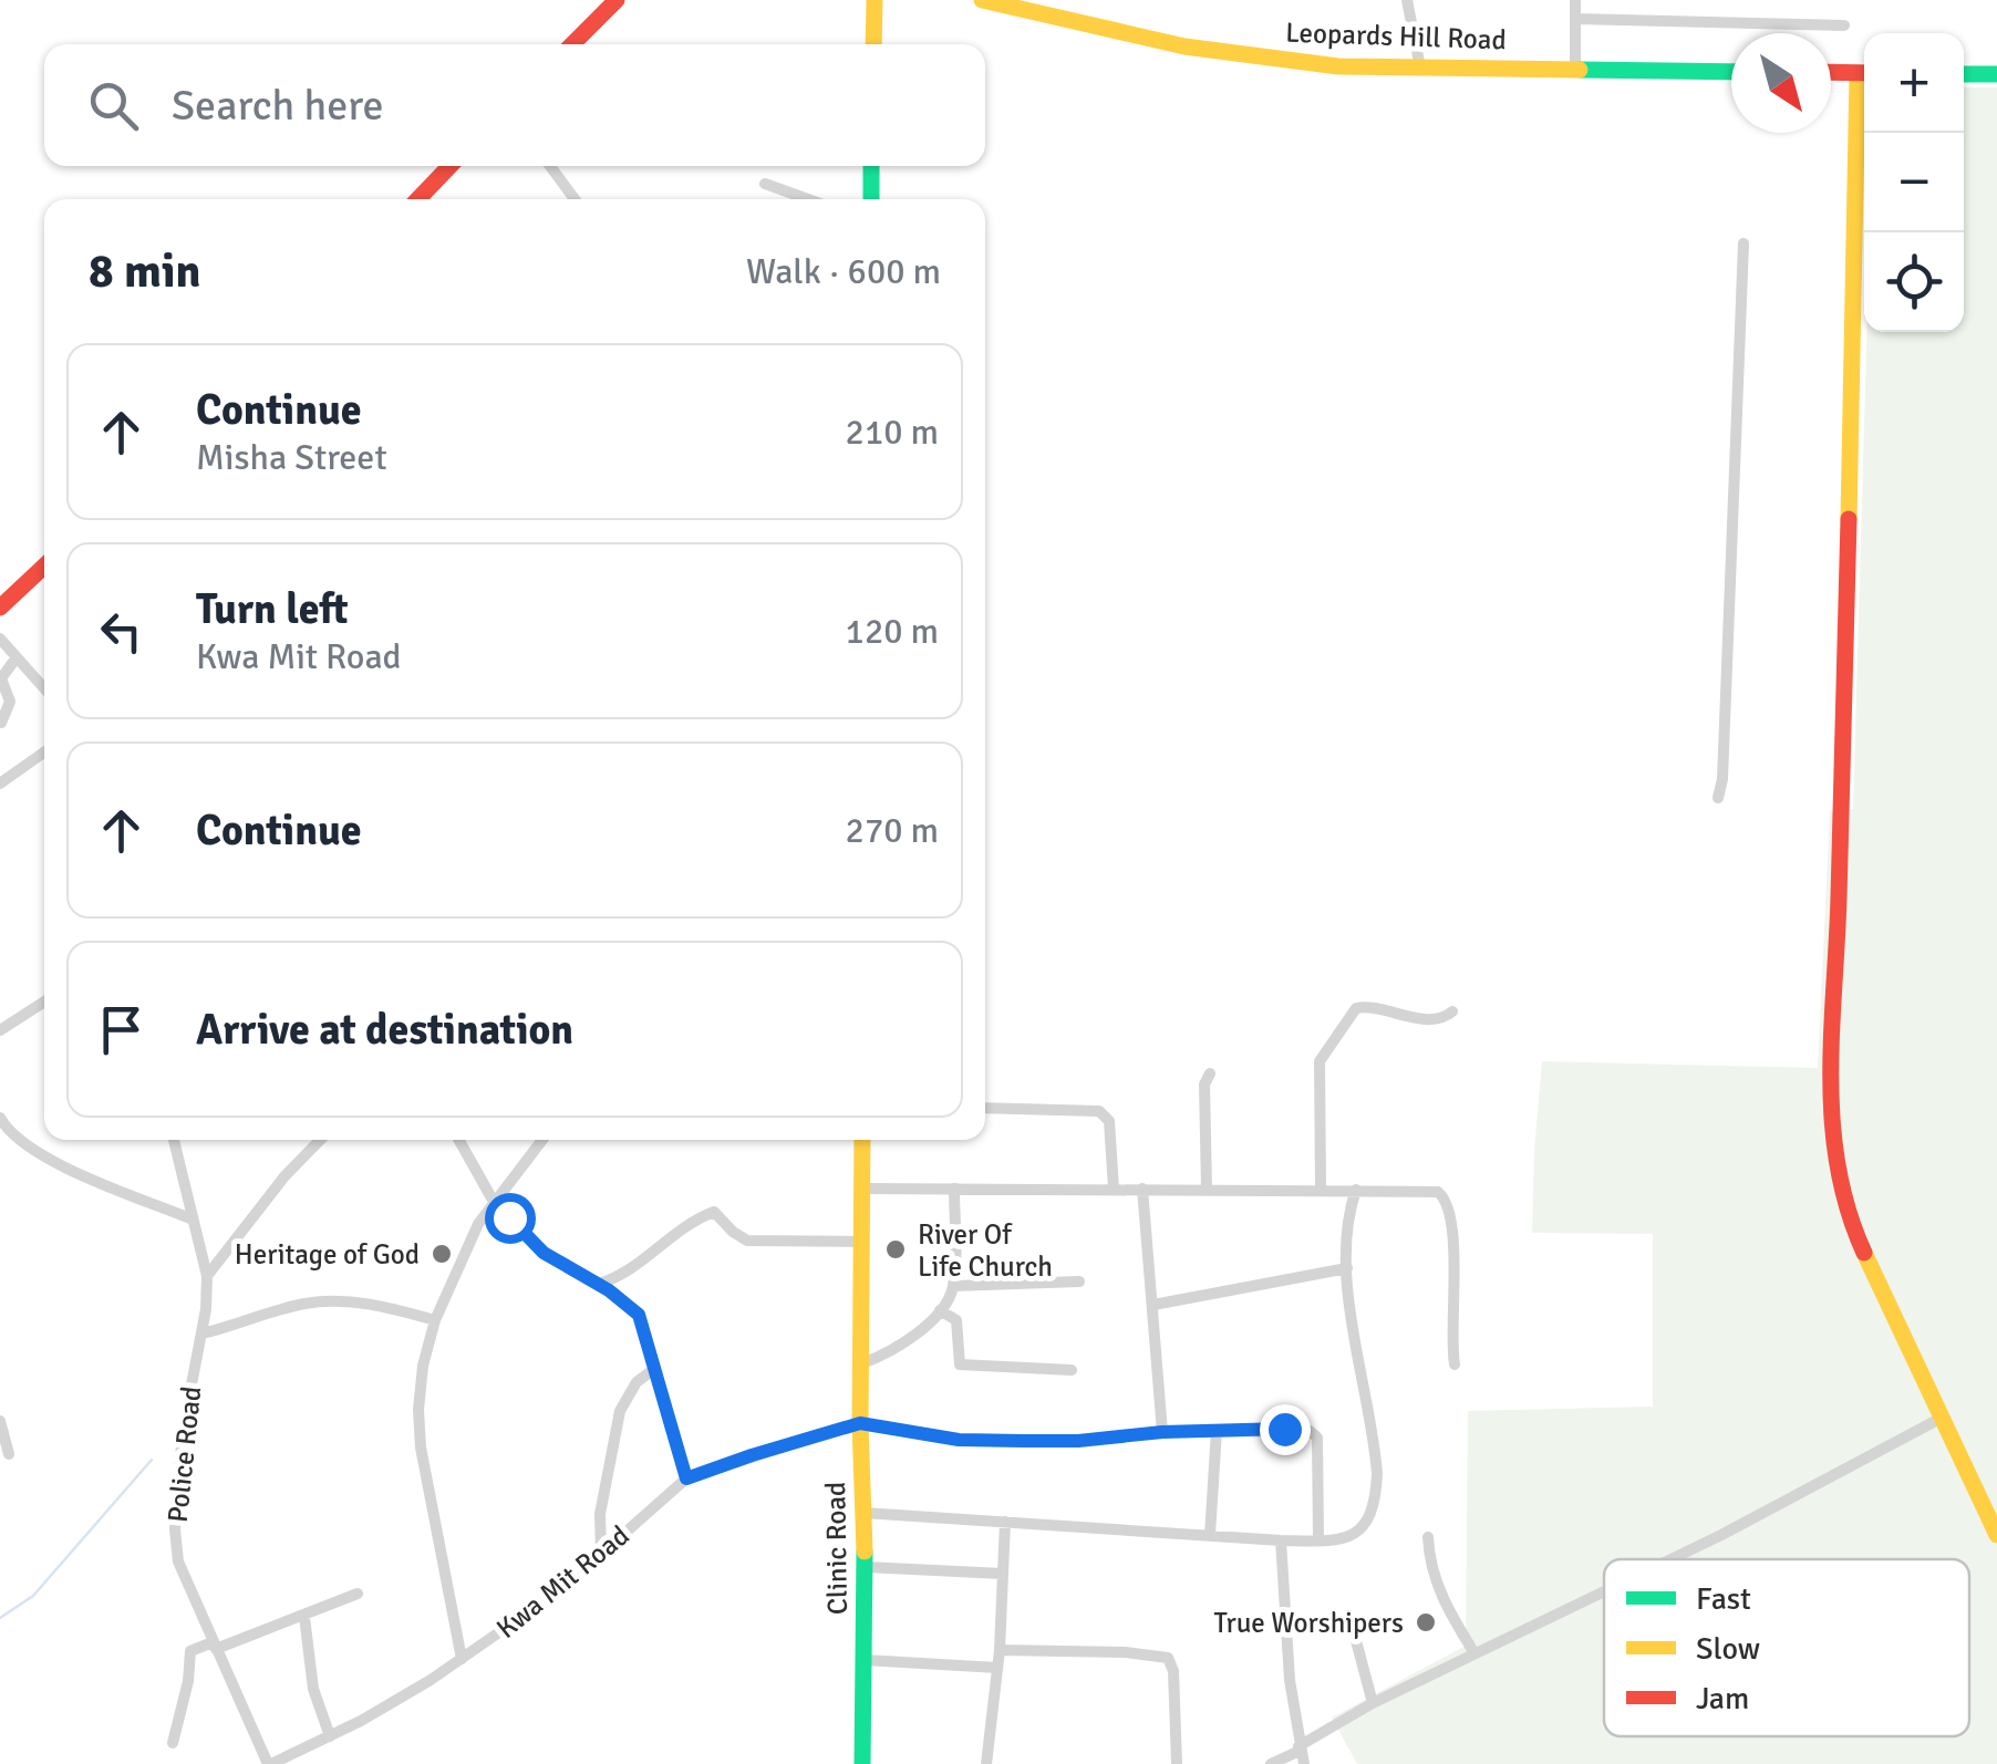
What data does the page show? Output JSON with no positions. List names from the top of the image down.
{
  "streets": {
    "street": [
      "Leopards Hill Road",
      "Police Road",
      "Clinic Road",
      "Kwa Mit Road"
    ]
  },
  "crossings": [
    ["Police Road", "Kwa Mit Road"],
    ["Clinic Road", "Kwa Mit Road"]
  ],
  "places": ["River Of Life Church", "Heritage of God", "True Worshipers"],
  "legend": ["Fast", "Slow", "Jam"],
  "north": "bottom right",
  "page": {
    "map_buttons": ["+", "−"],
    "search": "Search here",
    "heading": ["8 min", "Walk · 600 m"],
    "list": [
      ["Continue", "Misha Street", "210 m"],
      ["Turn left", "Kwa Mit Road", "120 m"],
      ["Continue", "270 m"],
      "Arrive at destination"
    ]
  }
}
